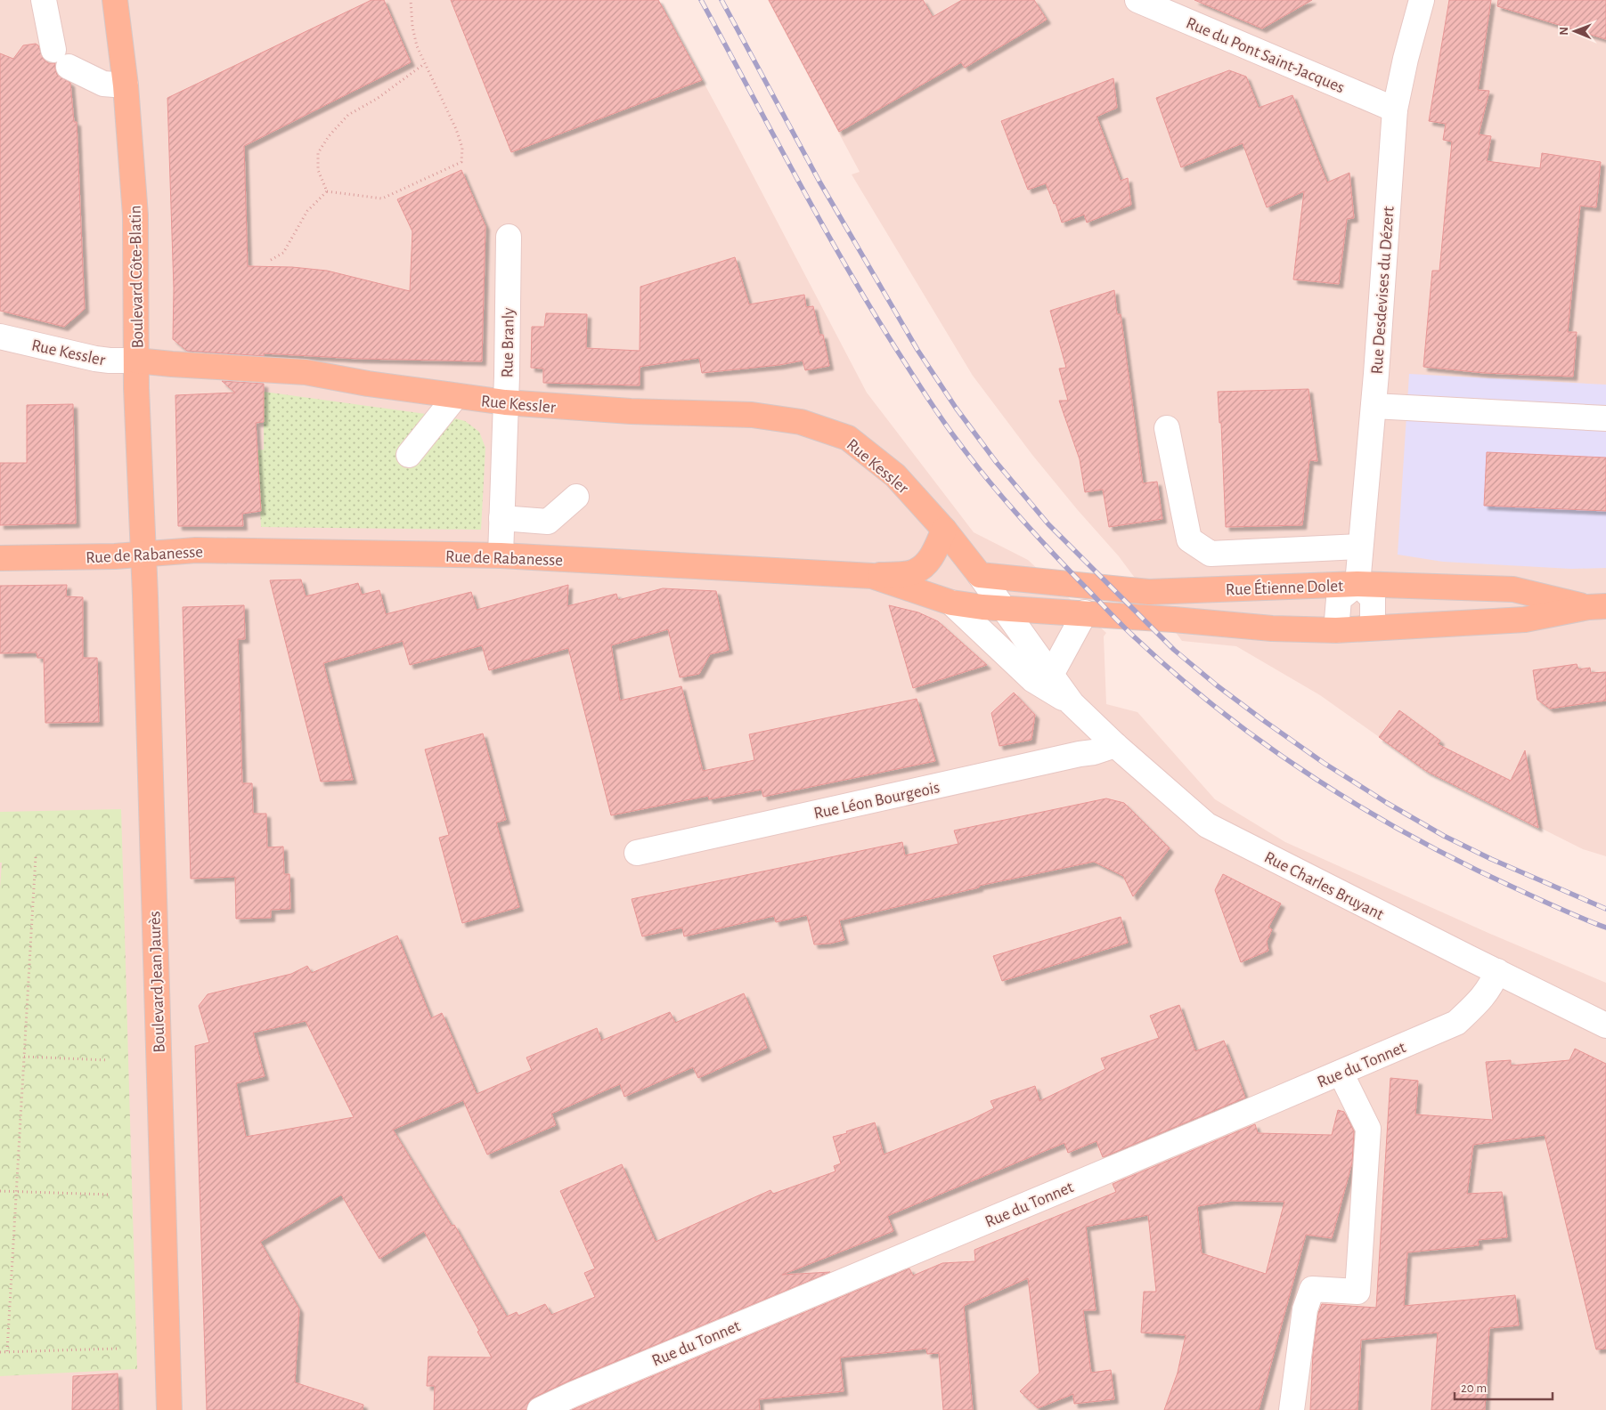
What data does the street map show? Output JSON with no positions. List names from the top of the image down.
{
  "streets": {
    "main road": [
      "Boulevard Côte-Blatin",
      "Rue Kessler",
      "Rue de Rabanesse",
      "Rue Étienne Dolet",
      "Boulevard Jean Jaurès"
    ],
    "street": [
      "Rue du Pont Saint-Jacques",
      "Rue Desdevises du Dézert",
      "Rue Branly",
      "Rue Léon Bourgeois",
      "Rue Charles Bruyant",
      "Rue du Tonnet"
    ]
  },
  "crossings": [
    ["Rue du Pont Saint-Jacques", "Rue Desdevises du Dézert"],
    ["Boulevard Côte-Blatin", "Rue Kessler"],
    ["Boulevard Côte-Blatin", "Rue de Rabanesse"],
    ["Boulevard Côte-Blatin", "Boulevard Jean Jaurès"],
    ["Rue Desdevises du Dézert", "Rue Étienne Dolet"],
    ["Rue Branly", "Rue Kessler"],
    ["Rue Branly", "Rue de Rabanesse"],
    ["Rue Kessler", "Rue de Rabanesse"],
    ["Rue Kessler", "Rue Étienne Dolet"],
    ["Rue Kessler", "Rue Charles Bruyant"],
    ["Rue de Rabanesse", "Rue Étienne Dolet"],
    ["Rue de Rabanesse", "Rue Charles Bruyant"],
    ["Rue de Rabanesse", "Boulevard Jean Jaurès"],
    ["Rue Étienne Dolet", "Rue Charles Bruyant"],
    ["Rue Léon Bourgeois", "Rue Charles Bruyant"],
    ["Rue Charles Bruyant", "Rue du Tonnet"]
  ],
  "scale_bar": "20 m",
  "north": "left"
}
